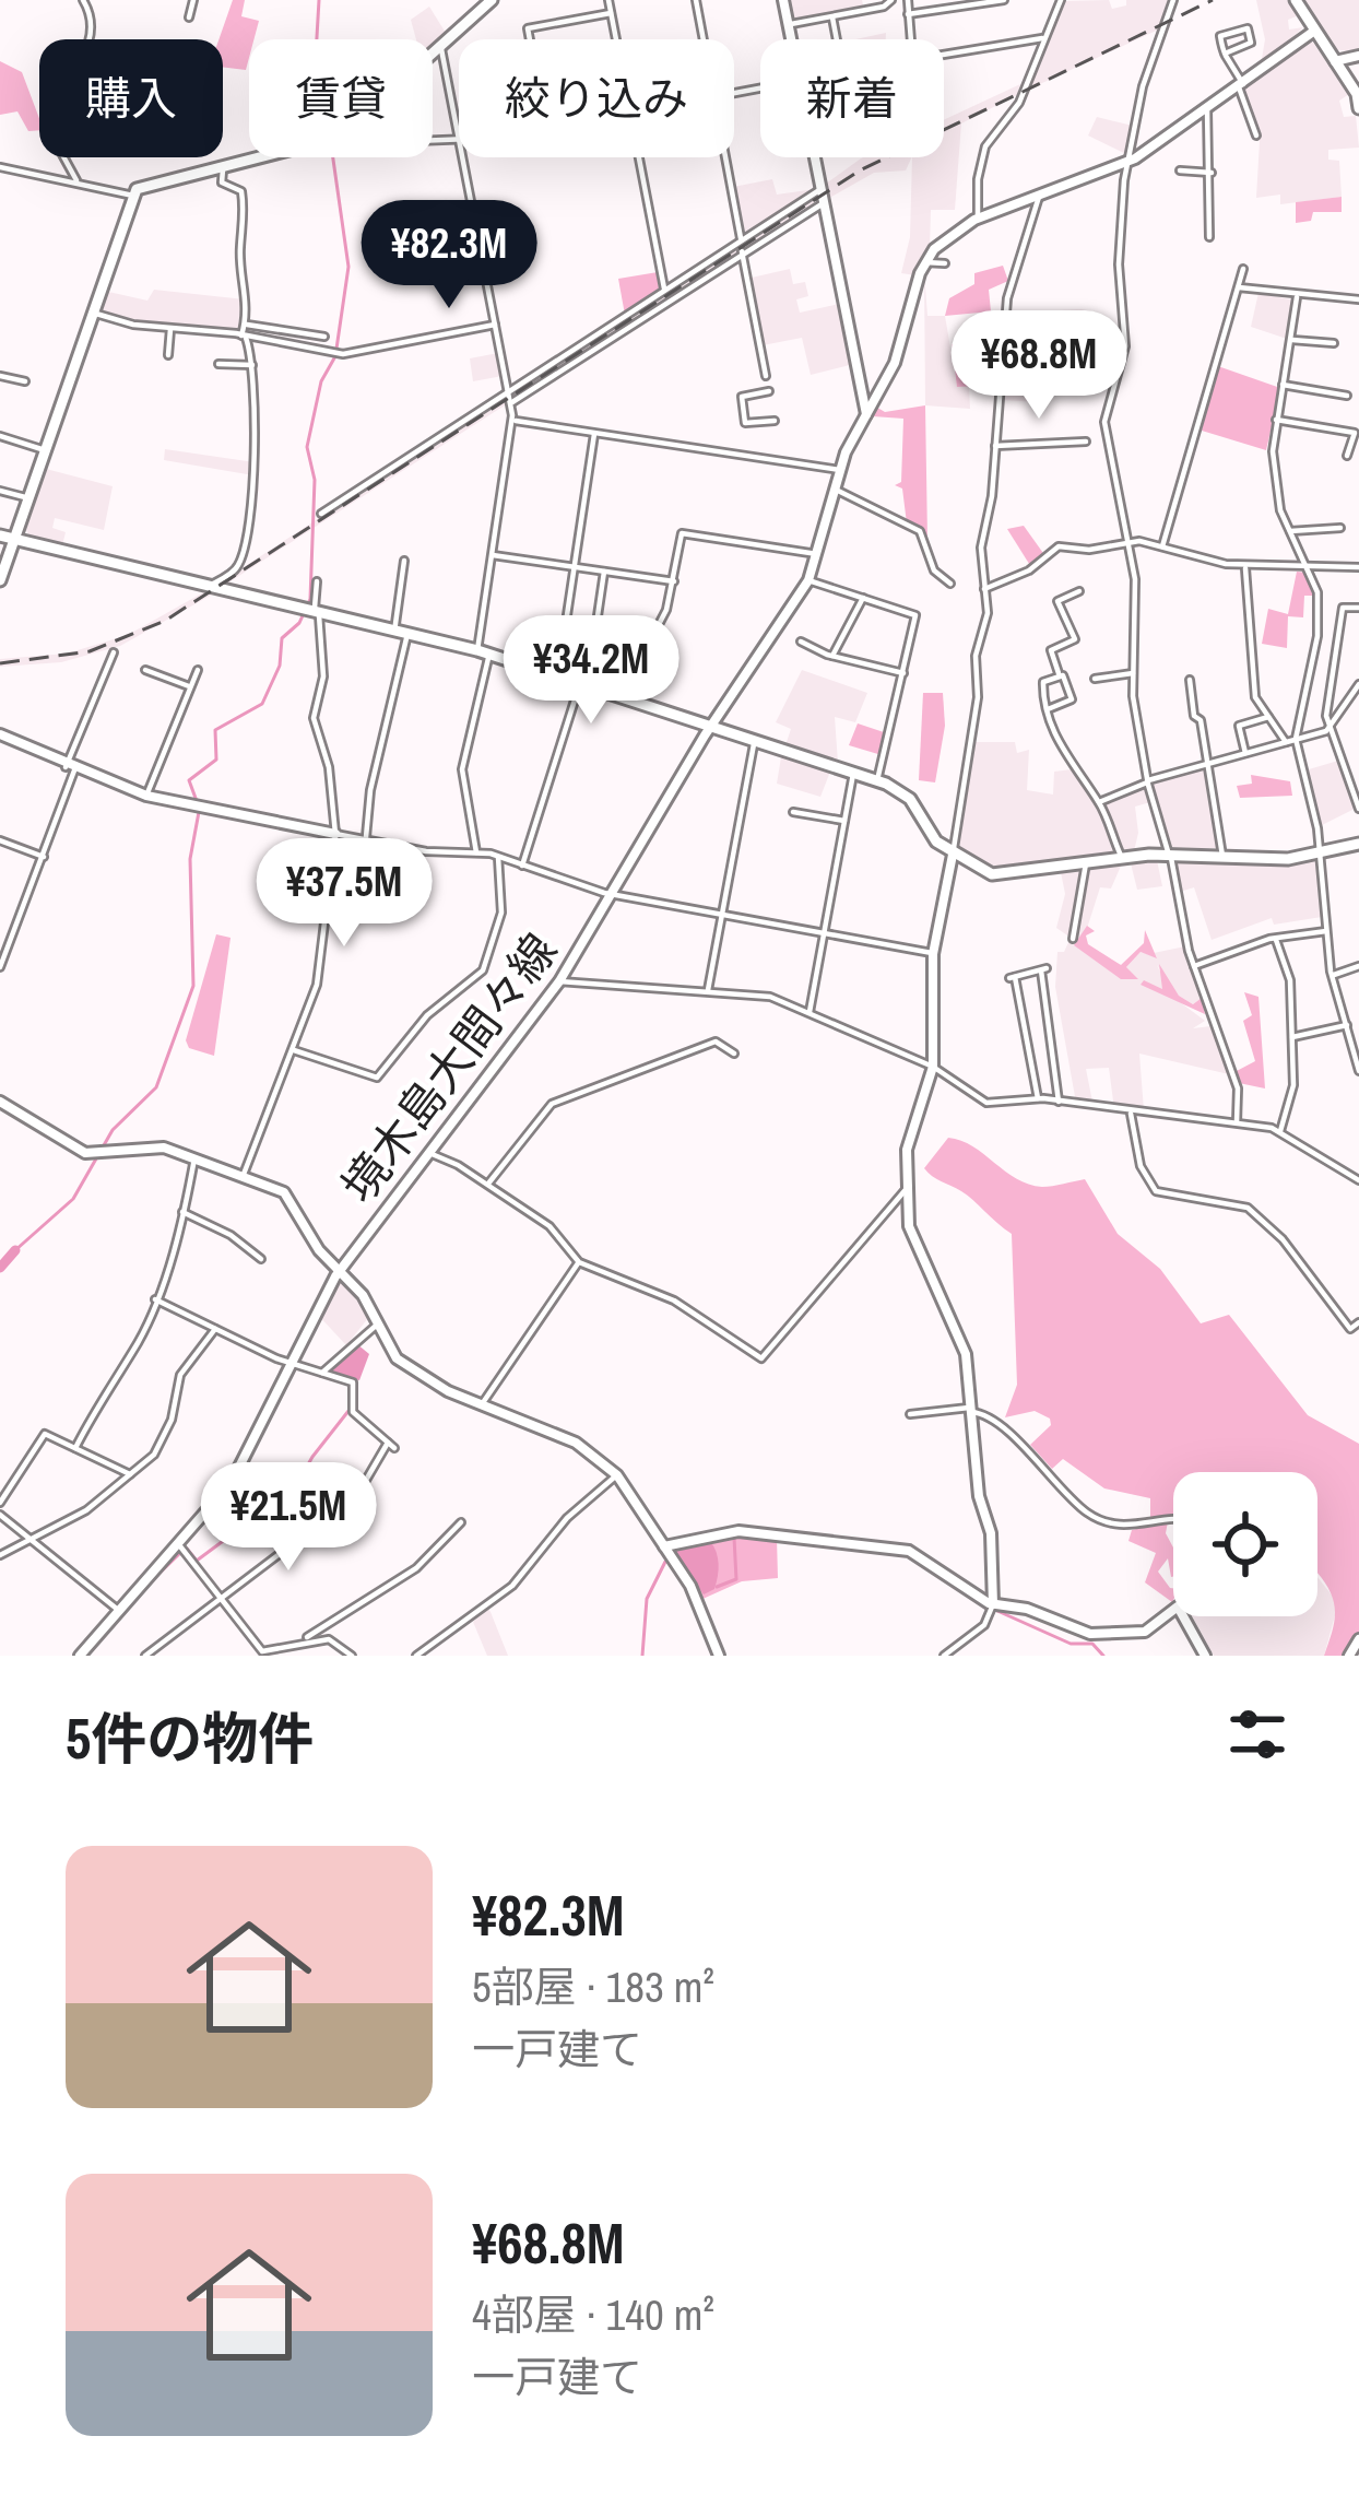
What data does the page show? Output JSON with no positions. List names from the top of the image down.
{
  "streets": {
    "street": ["境木島大間々線"]
  },
  "page": {
    "chip": [
      "購入",
      "賃貸",
      "絞り込み",
      "新着"
    ],
    "price": [
      "¥82.3M",
      "¥68.8M",
      "¥34.2M",
      "¥37.5M",
      "¥21.5M"
    ],
    "heading": "5件の物件",
    "list": [
      {
        "name": "¥82.3M",
        "note": "5部屋 · 183 m² · 一戸建て"
      },
      {
        "name": "¥68.8M",
        "note": "4部屋 · 140 m² · 一戸建て"
      }
    ]
  }
}
